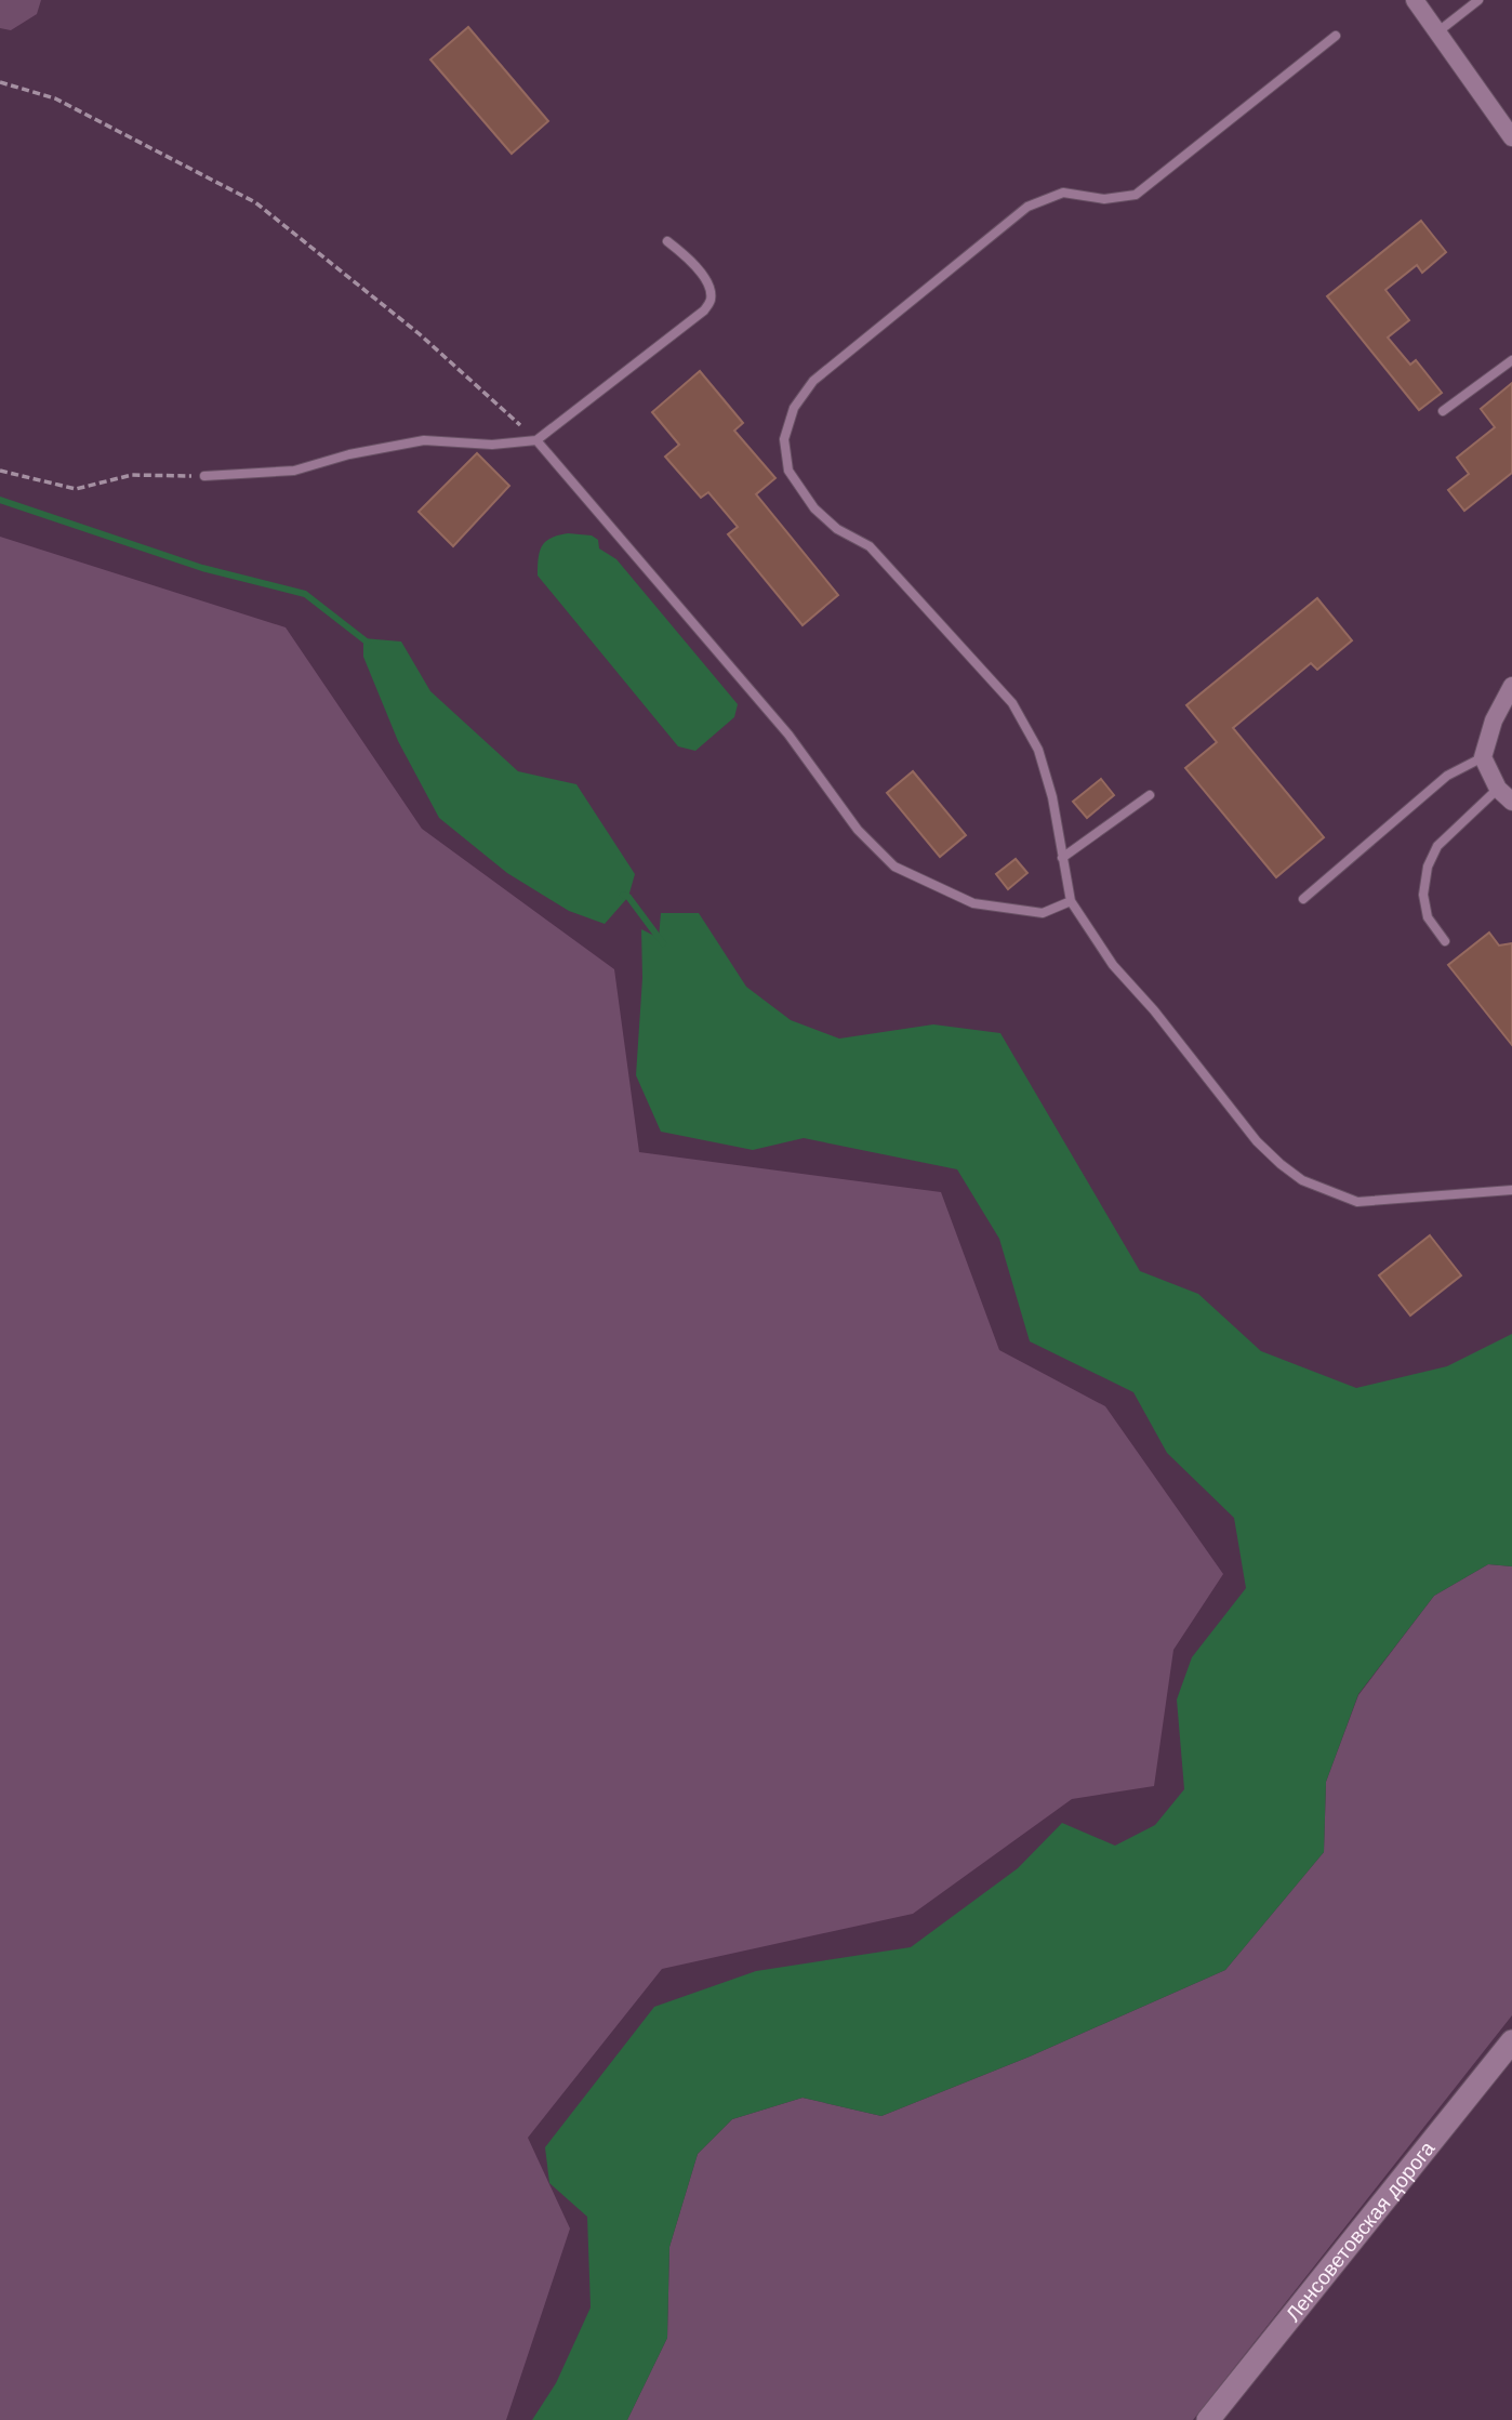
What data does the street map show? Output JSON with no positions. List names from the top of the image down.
{
  "streets": {
    "street": ["Ленсоветовская дорога"]
  }
}
